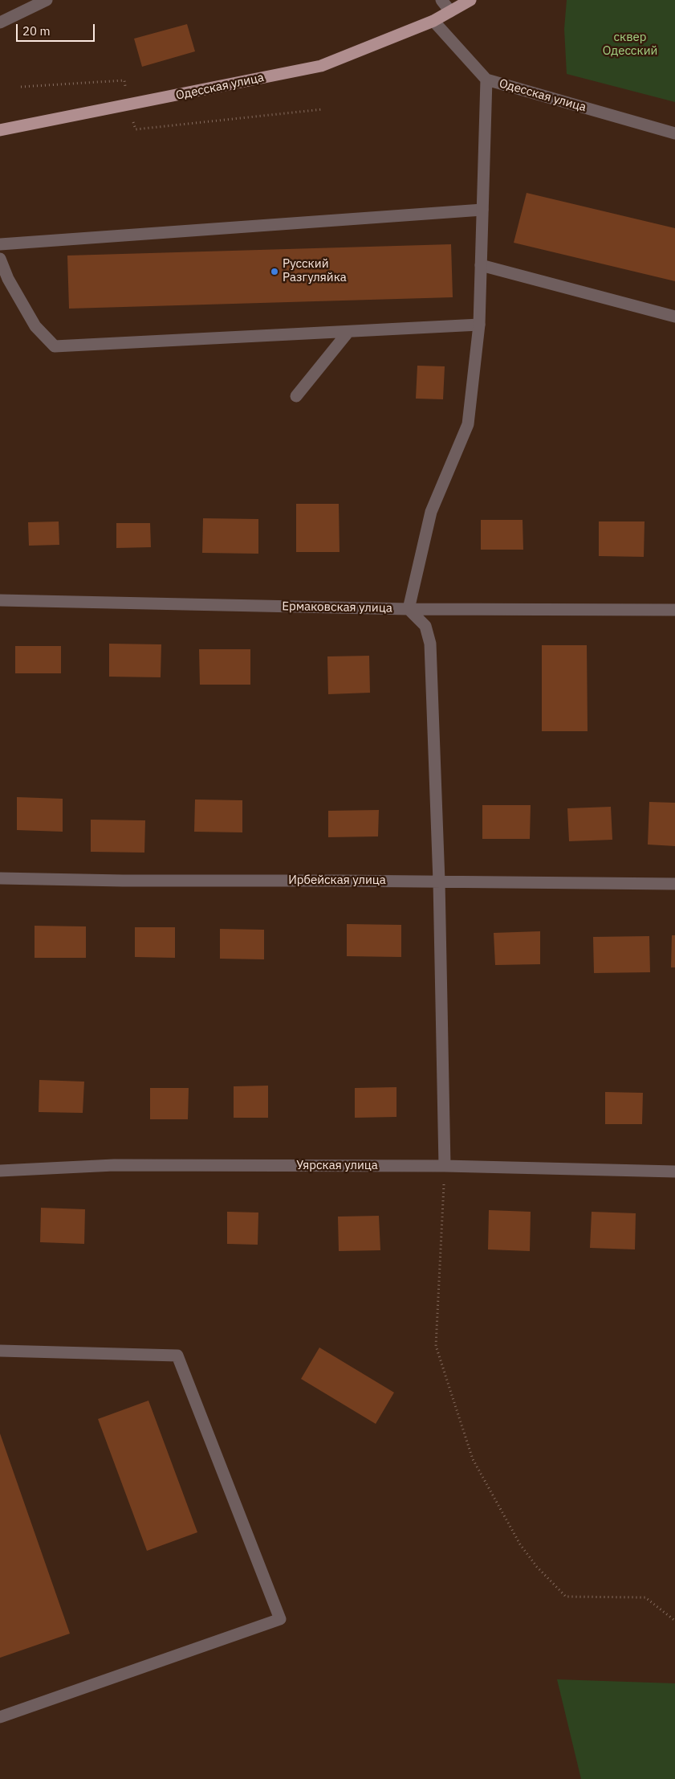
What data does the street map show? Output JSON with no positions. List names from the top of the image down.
{
  "streets": {
    "main road": ["Одесская улица"],
    "street": ["Ермаковская улица", "Ирбейская улица", "Уярская улица"]
  },
  "parks": ["сквер Одесский"],
  "places": ["Русский Разгуляйка"],
  "scale_bar": "20 m"
}
